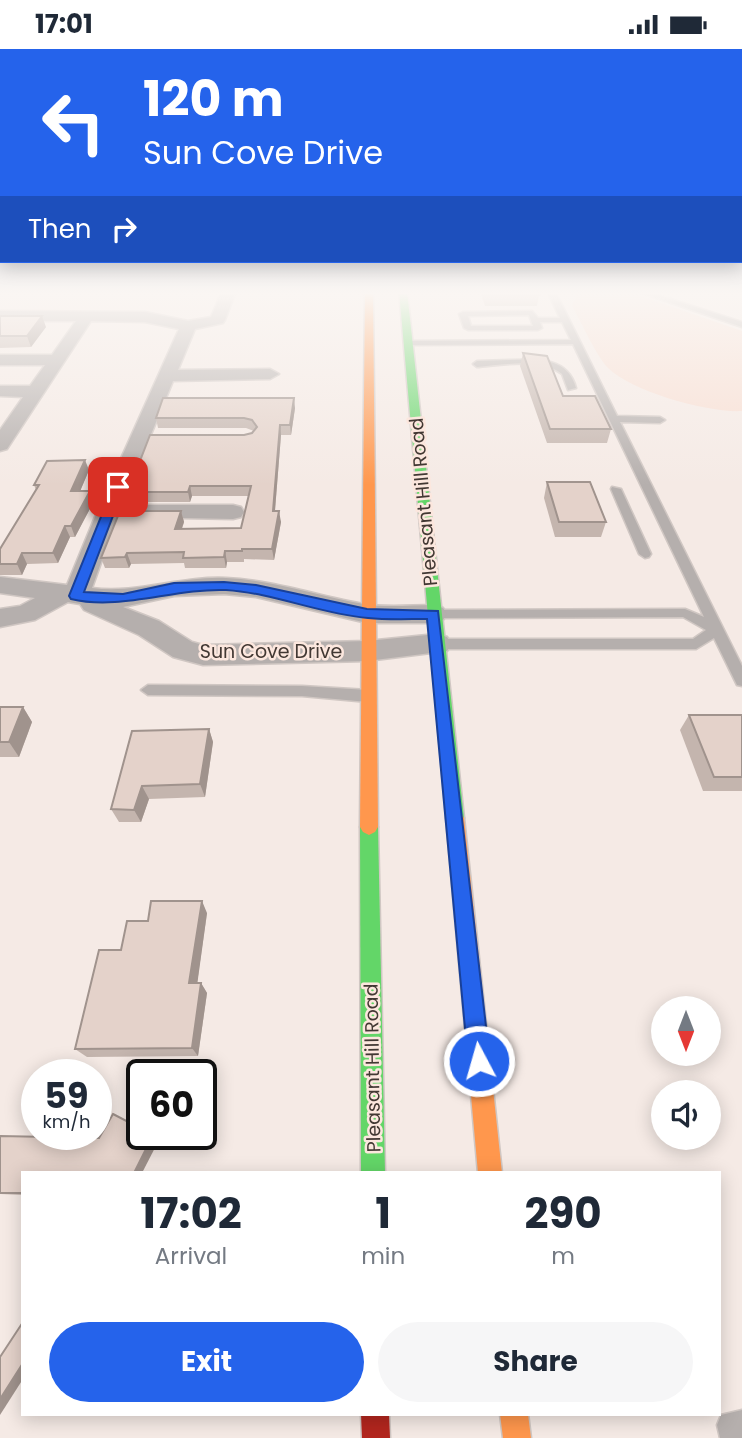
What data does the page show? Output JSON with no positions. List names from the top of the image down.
{
  "streets": {
    "main road": ["Pleasant Hill Road"],
    "street": ["Sun Cove Drive"]
  },
  "crossings": [
    ["Pleasant Hill Road", "Sun Cove Drive"]
  ],
  "north": "bottom",
  "page": {
    "status": "17:01",
    "turn": ["120 m", "Sun Cove Drive"],
    "then": "Then",
    "speed": "59 km/h",
    "limit": "60",
    "eta": [
      "17:02",
      "Arrival",
      "1",
      "min",
      "290",
      "m"
    ],
    "buttons": ["Exit", "Share"]
  }
}
